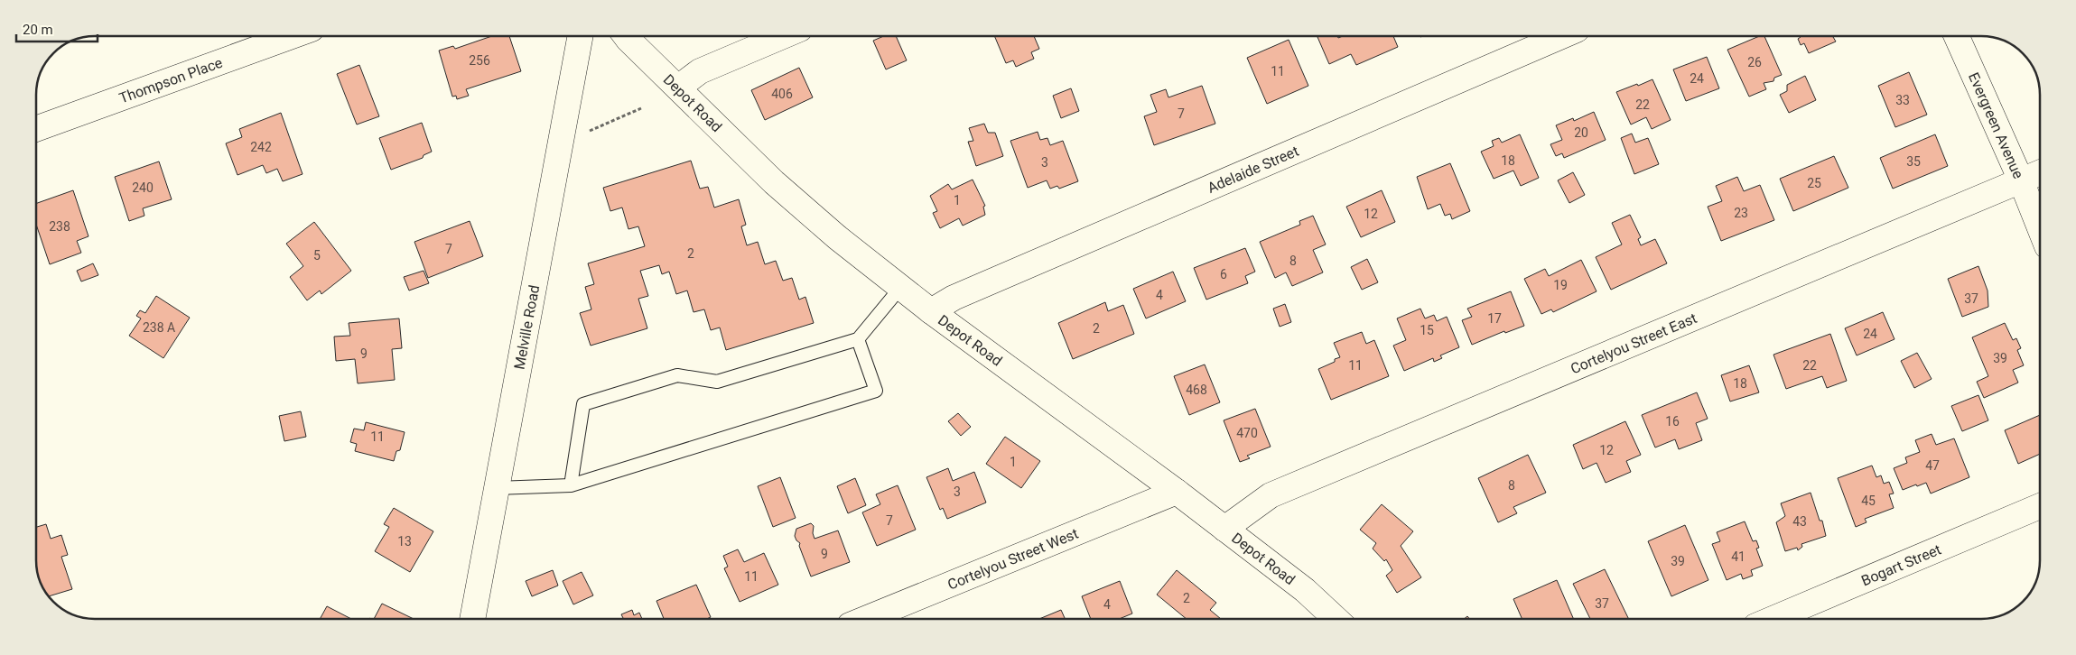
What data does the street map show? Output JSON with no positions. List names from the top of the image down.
{
  "streets": {
    "street": [
      "Thompson Place",
      "Depot Road",
      "Evergreen Avenue",
      "Adelaide Street",
      "Melville Road",
      "Cortelyou Street East",
      "Cortelyou Street West",
      "Bogart Street"
    ]
  },
  "crossings": [
    ["Depot Road", "Adelaide Street"],
    ["Depot Road", "Cortelyou Street East"],
    ["Depot Road", "Cortelyou Street West"],
    ["Evergreen Avenue", "Cortelyou Street East"]
  ],
  "house_numbers": [
    "256",
    "26",
    "11",
    "24",
    "406",
    "33",
    "22",
    "7",
    "20",
    "242",
    "18",
    "35",
    "3",
    "25",
    "240",
    "1",
    "23",
    "12",
    "238",
    "7",
    "2",
    "5",
    "8",
    "6",
    "19",
    "4",
    "37",
    "17",
    "238 A",
    "2",
    "15",
    "24",
    "9",
    "39",
    "11",
    "22",
    "18",
    "468",
    "16",
    "470",
    "11",
    "12",
    "1",
    "47",
    "8",
    "3",
    "45",
    "7",
    "43",
    "13",
    "9",
    "41",
    "39",
    "11",
    "2",
    "37",
    "4"
  ],
  "scale_bar": "20 m"
}
